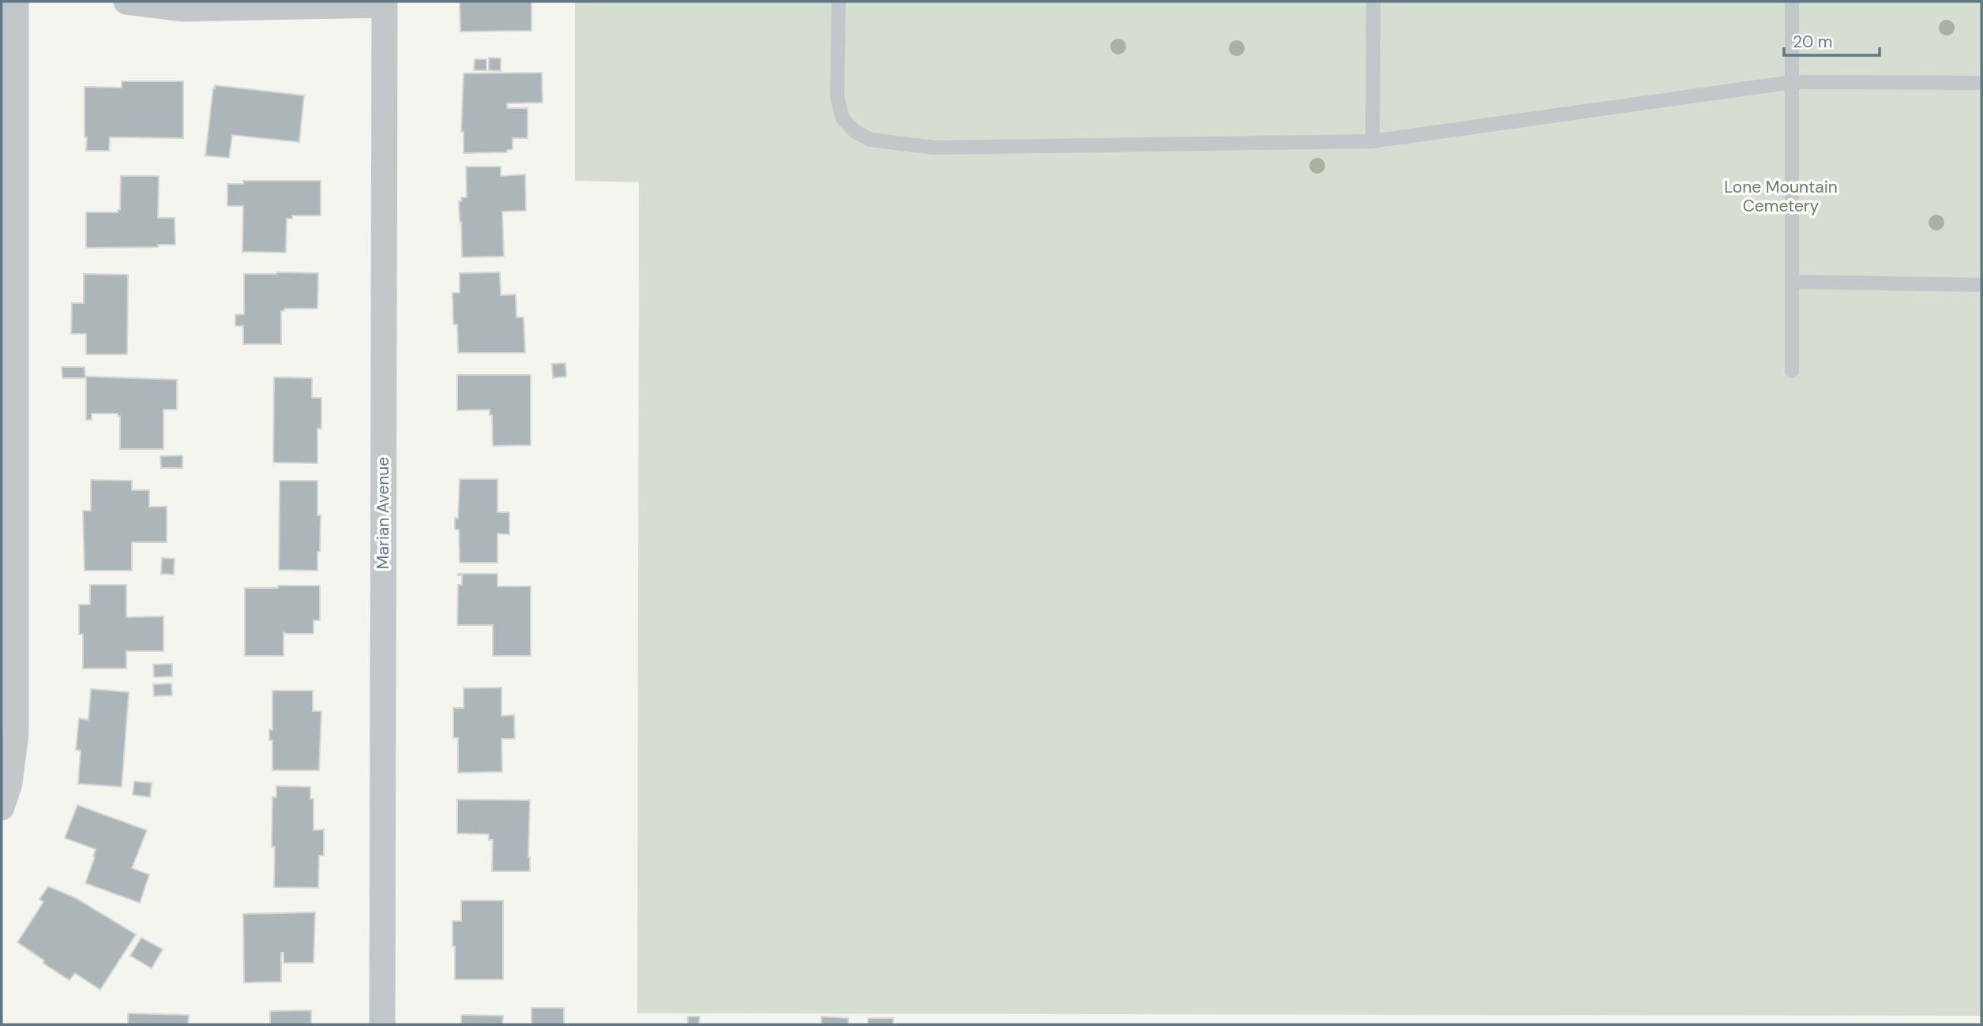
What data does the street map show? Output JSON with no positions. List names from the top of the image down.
{
  "streets": {
    "street": ["Marian Avenue"]
  },
  "parks": ["Lone Mountain Cemetery"],
  "scale_bar": "20 m"
}
